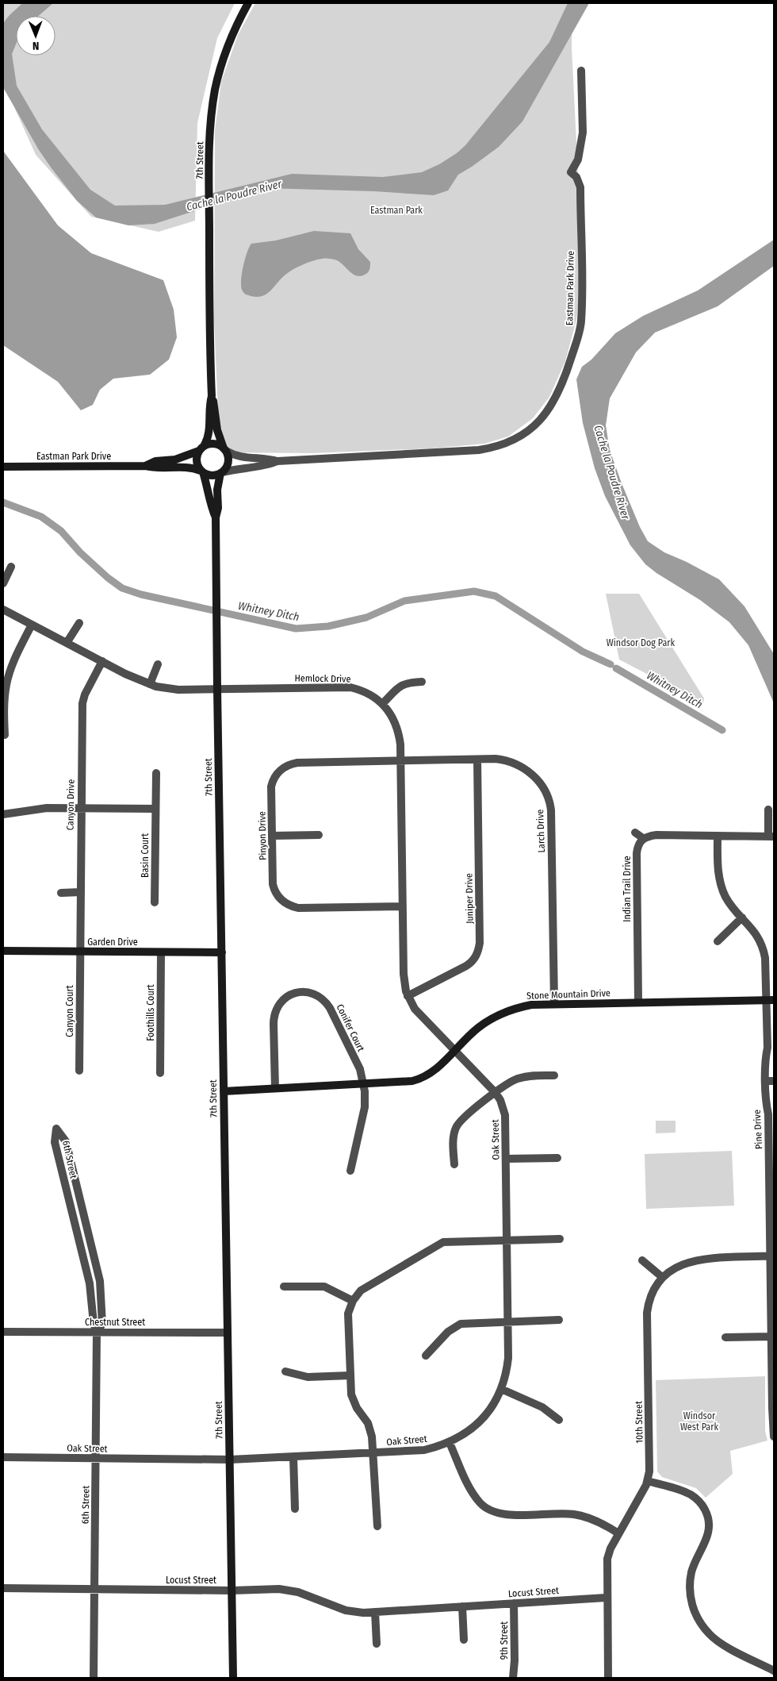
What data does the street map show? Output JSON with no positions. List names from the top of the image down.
{
  "streets": {
    "street": [
      "7th Street",
      "Eastman Park Drive",
      "Hemlock Drive",
      "Canyon Drive",
      "Larch Drive",
      "Pinyon Drive",
      "Basin Court",
      "Indian Trail Drive",
      "Juniper Drive",
      "Garden Drive",
      "Stone Mountain Drive",
      "Canyon Court",
      "Foothills Court",
      "Conifer Court",
      "Pine Drive",
      "Oak Street",
      "6th Street",
      "Chestnut Street",
      "10th Street",
      "Locust Street",
      "9th Street"
    ]
  },
  "crossings": [
    ["7th Street", "Eastman Park Drive"],
    ["7th Street", "Hemlock Drive"],
    ["7th Street", "Garden Drive"],
    ["7th Street", "Stone Mountain Drive"],
    ["7th Street", "Oak Street"],
    ["7th Street", "Chestnut Street"],
    ["7th Street", "Locust Street"],
    ["Hemlock Drive", "Canyon Drive"],
    ["Hemlock Drive", "Larch Drive"],
    ["Hemlock Drive", "Pinyon Drive"],
    ["Hemlock Drive", "Juniper Drive"],
    ["Hemlock Drive", "Stone Mountain Drive"],
    ["Hemlock Drive", "Oak Street"],
    ["Canyon Drive", "Garden Drive"],
    ["Canyon Drive", "Canyon Court"],
    ["Larch Drive", "Pinyon Drive"],
    ["Larch Drive", "Juniper Drive"],
    ["Larch Drive", "Stone Mountain Drive"],
    ["Indian Trail Drive", "Stone Mountain Drive"],
    ["Garden Drive", "Canyon Court"],
    ["Garden Drive", "Foothills Court"],
    ["Stone Mountain Drive", "Conifer Court"],
    ["Stone Mountain Drive", "Pine Drive"],
    ["Stone Mountain Drive", "Oak Street"],
    ["Pine Drive", "10th Street"],
    ["Oak Street", "6th Street"],
    ["6th Street", "Chestnut Street"],
    ["6th Street", "Locust Street"],
    ["10th Street", "Locust Street"],
    ["Locust Street", "9th Street"]
  ],
  "water": ["Cache la Poudre River", "Whitney Ditch"],
  "parks": ["Eastman Park", "Windsor Dog Park", "Windsor West Park"],
  "north": "bottom"
}
